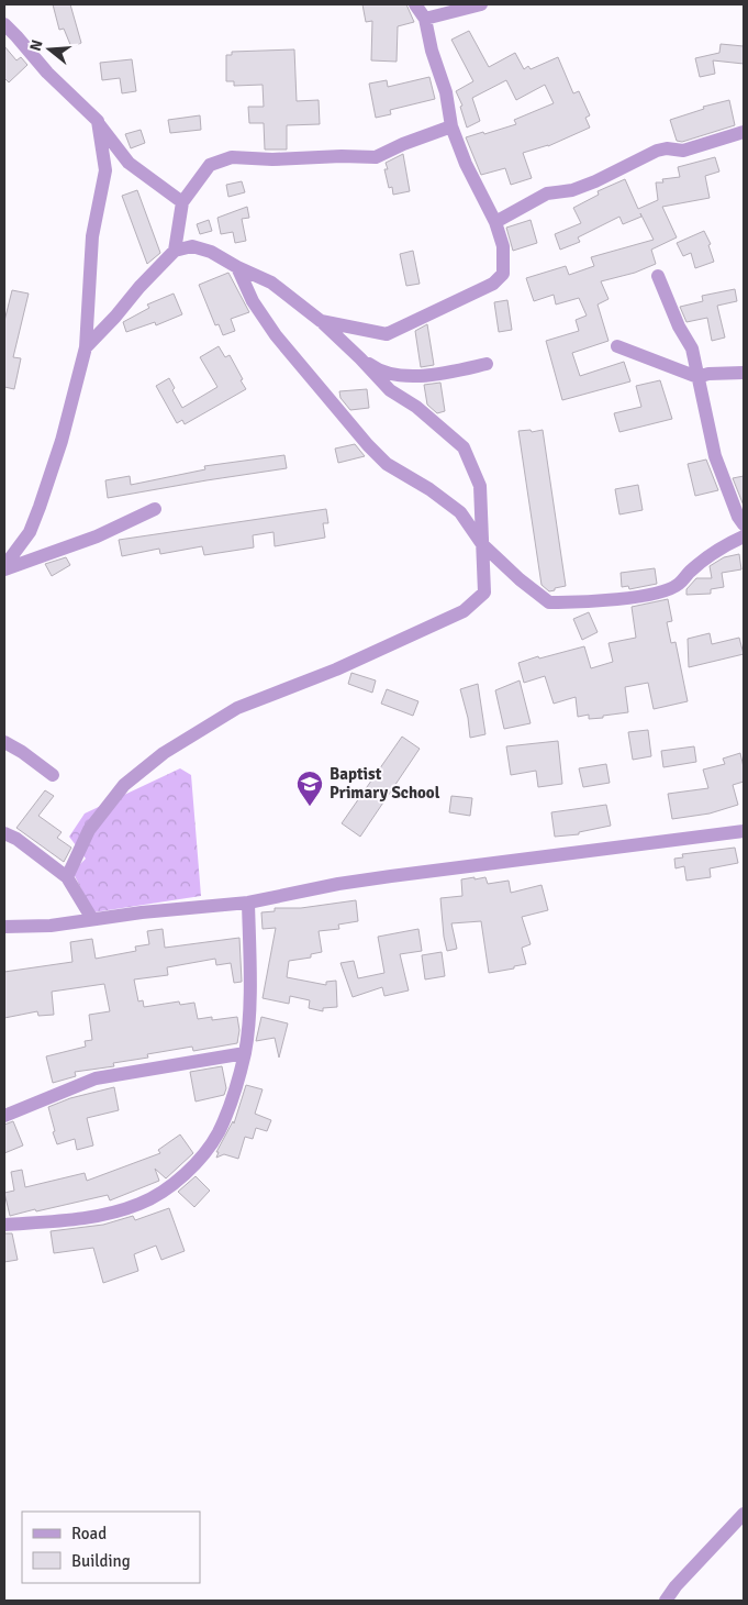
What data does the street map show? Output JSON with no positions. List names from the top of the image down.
{
  "places": {
    "school or university": ["Baptist Primary School"]
  },
  "legend": ["Road", "Building"],
  "north": "left"
}
